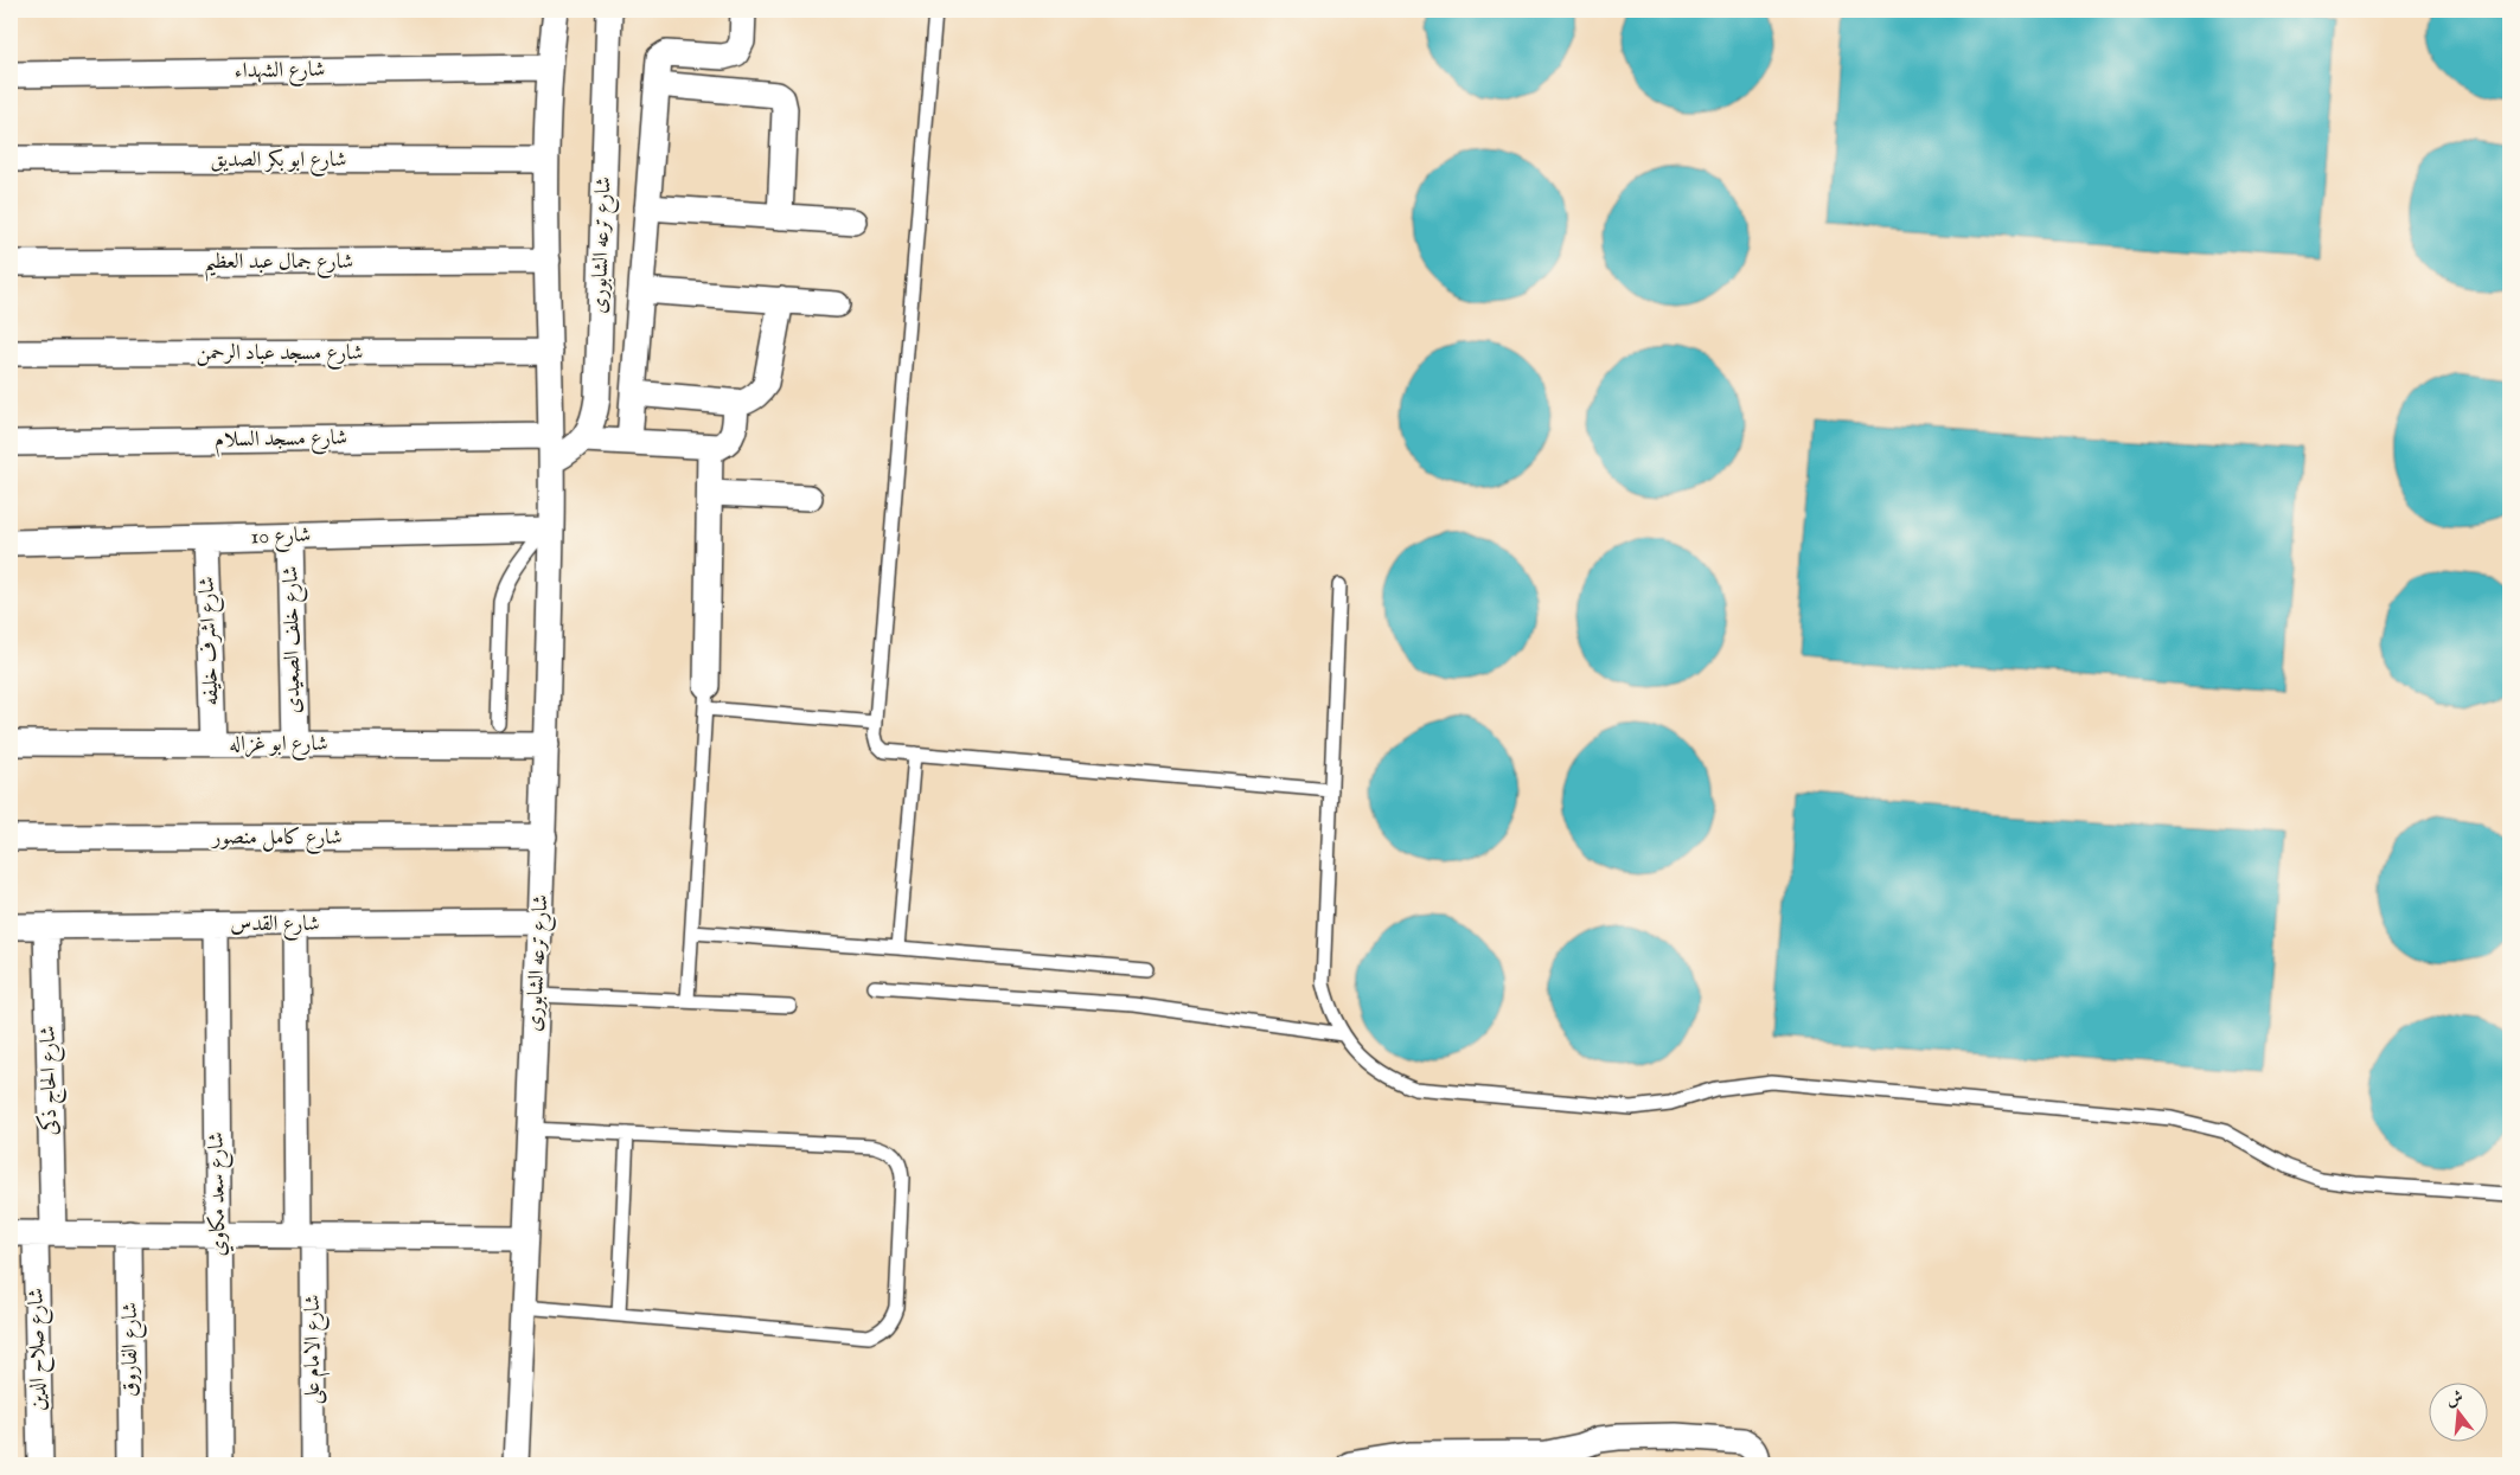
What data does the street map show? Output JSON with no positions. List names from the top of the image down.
{
  "streets": {
    "street": [
      "شارع الشهداء",
      "شارع ابو بكر الصديق",
      "شارع ترعه الشابورى",
      "شارع جمال عبد العظيم",
      "شارع مسجد عباد الرحمن",
      "شارع مسجد السلام",
      "شارع 10",
      "شارع خلف الصعيدى",
      "شارع اشرف خليفه",
      "شارع ابو غزاله",
      "شارع كامل منصور",
      "شارع القدس",
      "شارع الحاج ذكى",
      "شارع سعد مكاوي",
      "شارع صلاح الدين",
      "شارع الفاروق",
      "شارع الامام على"
    ]
  },
  "crossings": [
    ["شارع الشهداء", "شارع ترعه الشابورى"],
    ["شارع ابو بكر الصديق", "شارع ترعه الشابورى"],
    ["شارع ترعه الشابورى", "شارع جمال عبد العظيم"],
    ["شارع ترعه الشابورى", "شارع مسجد عباد الرحمن"],
    ["شارع ترعه الشابورى", "شارع مسجد السلام"],
    ["شارع ترعه الشابورى", "شارع 10"],
    ["شارع ترعه الشابورى", "شارع ابو غزاله"],
    ["شارع ترعه الشابورى", "شارع كامل منصور"],
    ["شارع ترعه الشابورى", "شارع القدس"],
    ["شارع 10", "شارع خلف الصعيدى"],
    ["شارع 10", "شارع اشرف خليفه"],
    ["شارع خلف الصعيدى", "شارع ابو غزاله"],
    ["شارع اشرف خليفه", "شارع ابو غزاله"],
    ["شارع القدس", "شارع الحاج ذكى"],
    ["شارع القدس", "شارع سعد مكاوي"],
    ["شارع القدس", "شارع الامام على"],
    ["شارع الحاج ذكى", "شارع صلاح الدين"]
  ],
  "north": "top"
}
